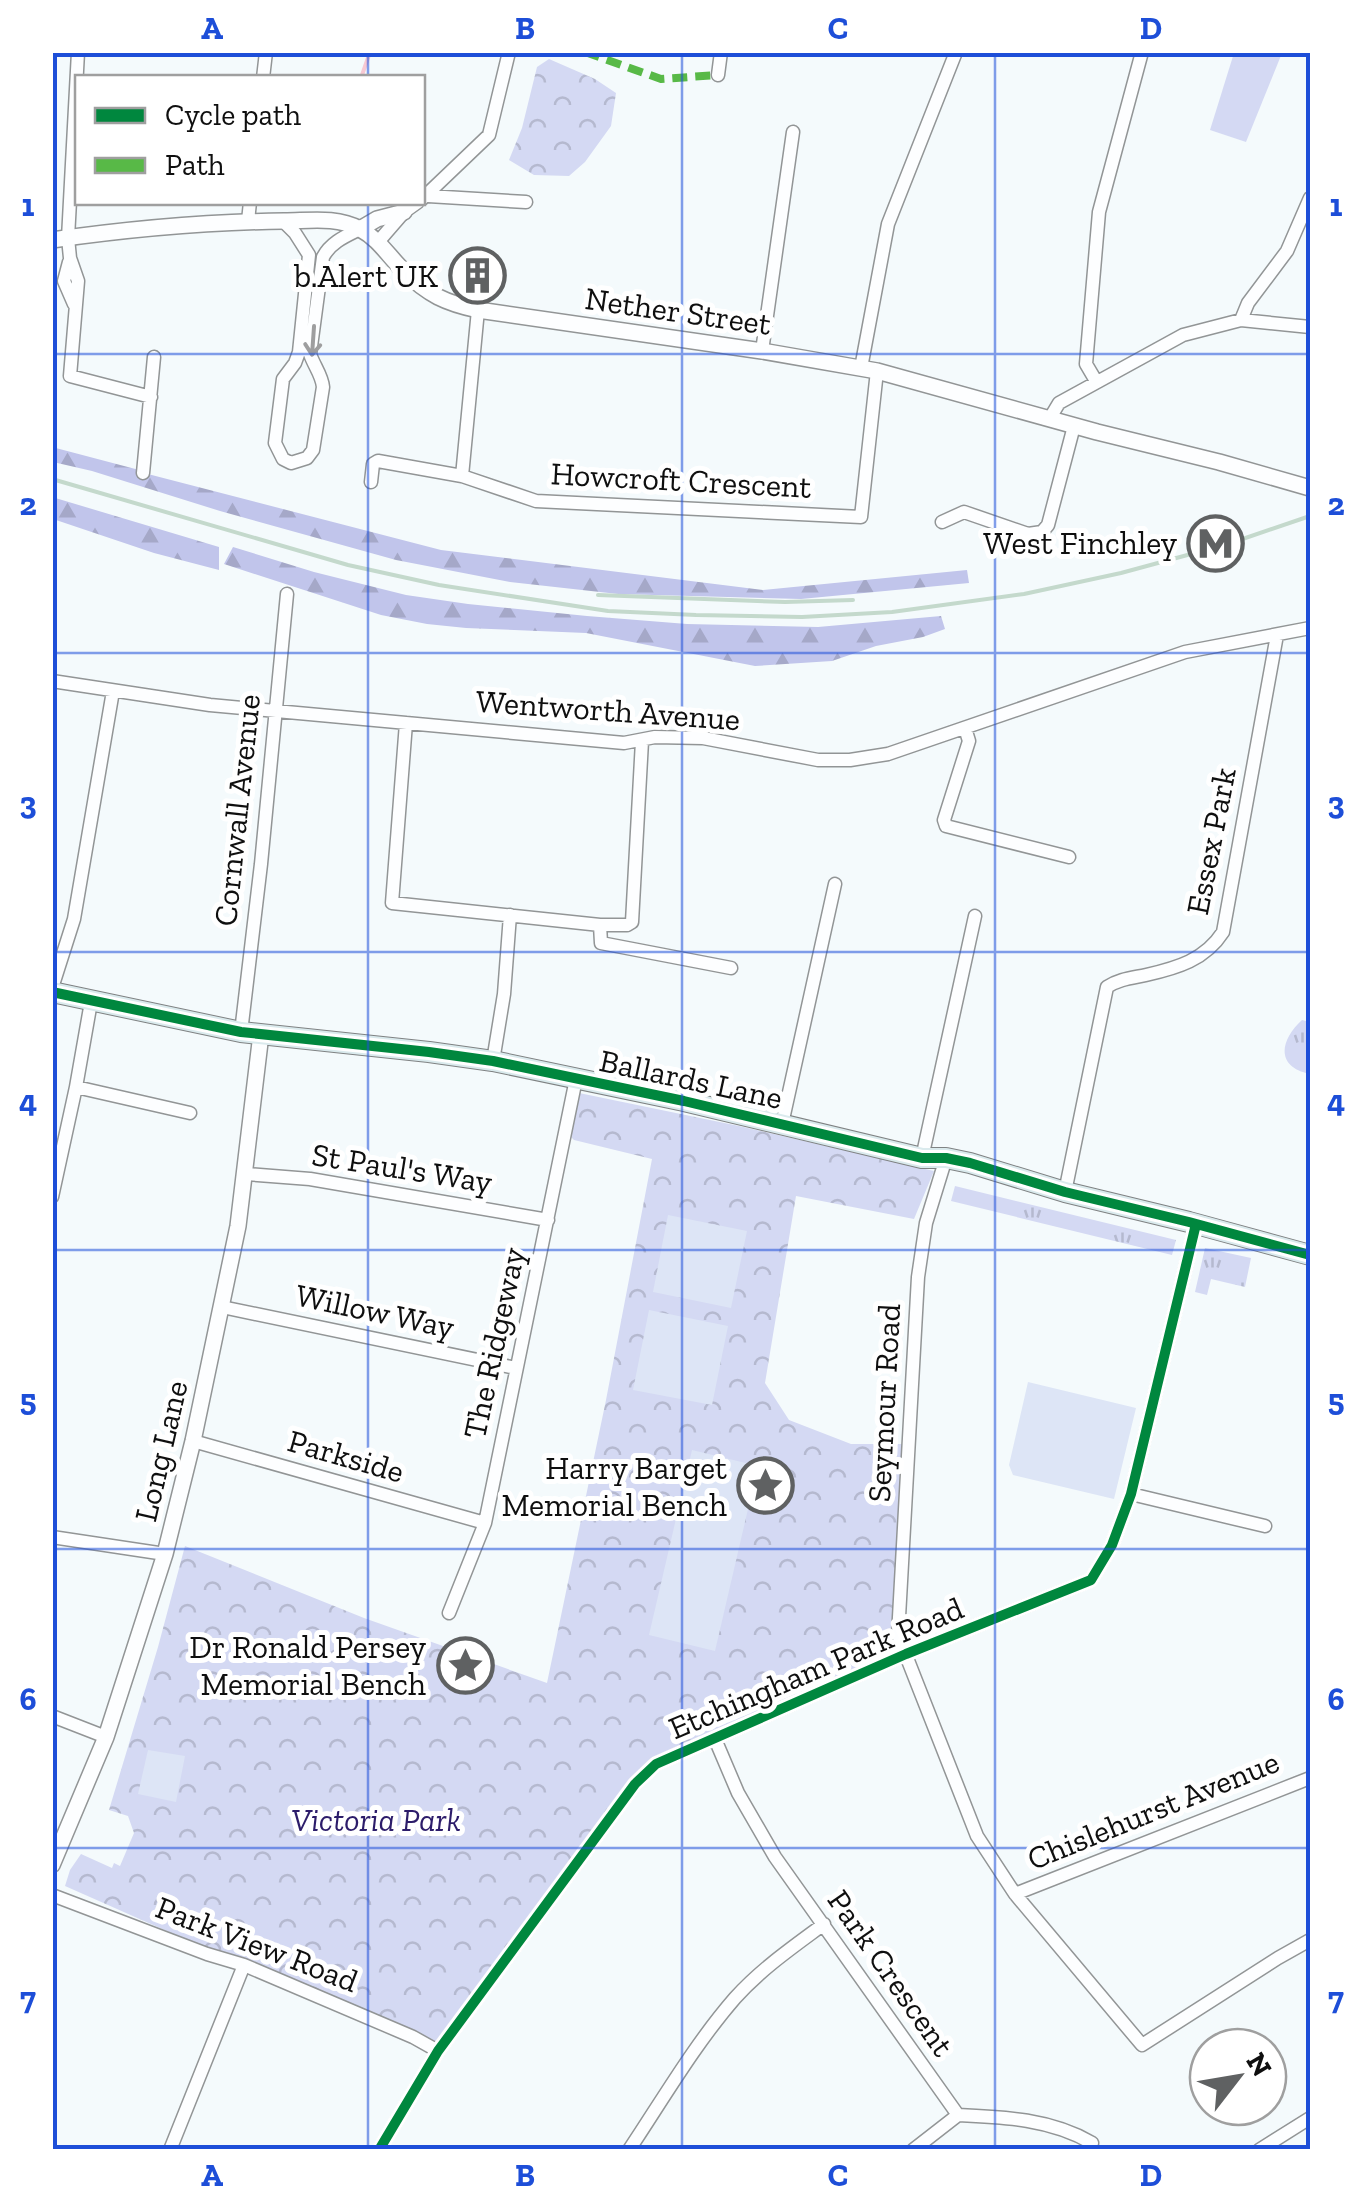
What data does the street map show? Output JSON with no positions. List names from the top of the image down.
{
  "streets": {
    "main road": ["Ballards Lane"],
    "street": [
      "Nether Street",
      "Howcroft Crescent",
      "Wentworth Avenue",
      "Cornwall Avenue",
      "Essex Park",
      "St Paul's Way",
      "Willow Way",
      "The Ridgeway",
      "Seymour Road",
      "Long Lane",
      "Parkside",
      "Etchingham Park Road",
      "Chislehurst Avenue",
      "Park View Road",
      "Park Crescent"
    ]
  },
  "crossings": [
    ["Nether Street", "Howcroft Crescent"],
    ["Wentworth Avenue", "Cornwall Avenue"],
    ["Wentworth Avenue", "Essex Park"],
    ["Cornwall Avenue", "Ballards Lane"],
    ["Cornwall Avenue", "Long Lane"],
    ["Essex Park", "Ballards Lane"],
    ["Ballards Lane", "The Ridgeway"],
    ["Ballards Lane", "Seymour Road"],
    ["Ballards Lane", "Long Lane"],
    ["Ballards Lane", "Etchingham Park Road"],
    ["St Paul's Way", "The Ridgeway"],
    ["St Paul's Way", "Long Lane"],
    ["Willow Way", "The Ridgeway"],
    ["Willow Way", "Long Lane"],
    ["The Ridgeway", "Parkside"],
    ["Seymour Road", "Etchingham Park Road"],
    ["Seymour Road", "Chislehurst Avenue"],
    ["Long Lane", "Parkside"],
    ["Etchingham Park Road", "Park View Road"],
    ["Etchingham Park Road", "Park Crescent"]
  ],
  "parks": ["Victoria Park"],
  "places": {
    "building": ["b.Alert UK"],
    "metro station": ["West Finchley"],
    "place": ["Harry Barget Memorial Bench", "Dr Ronald Persey Memorial Bench"]
  },
  "legend": ["Cycle path", "Path"],
  "north": "top right",
  "grid": {
    "columns": [
      "A",
      "B",
      "C",
      "D"
    ],
    "rows": [
      "1",
      "2",
      "3",
      "4",
      "5",
      "6",
      "7"
    ]
  }
}
